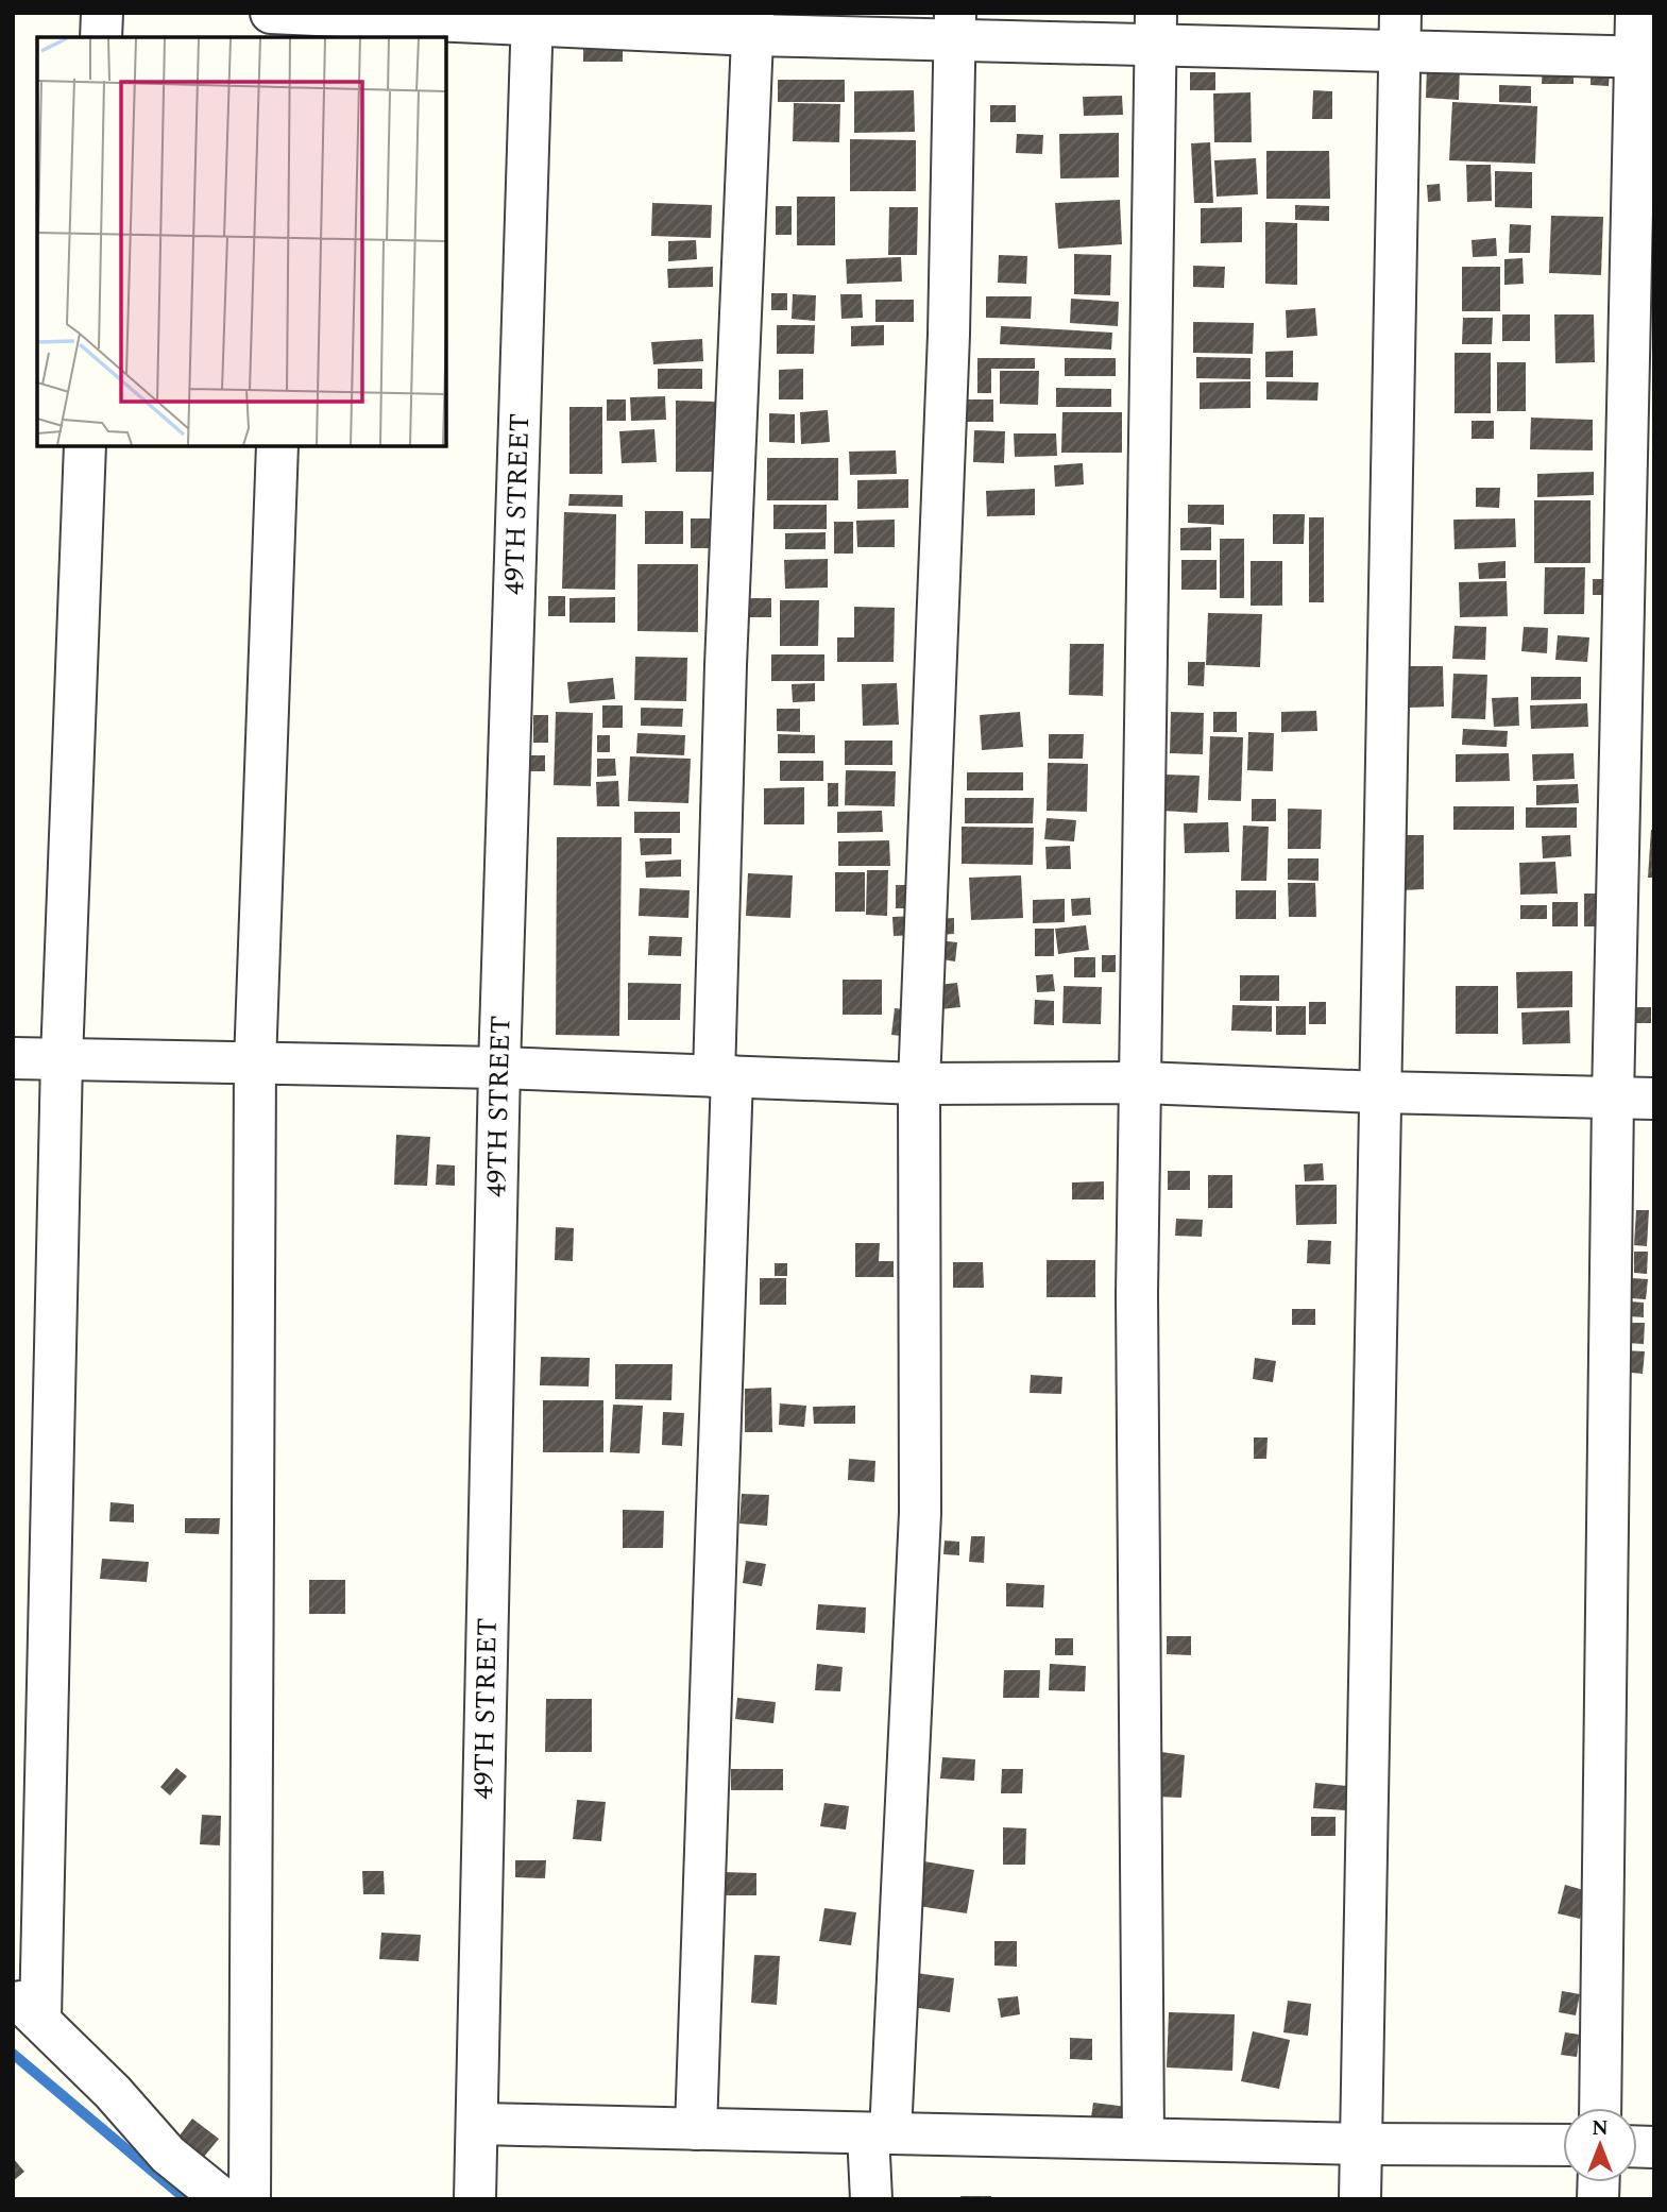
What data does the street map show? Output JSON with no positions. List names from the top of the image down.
{
  "streets": {
    "street": ["49TH STREET"]
  },
  "north": "top"
}
